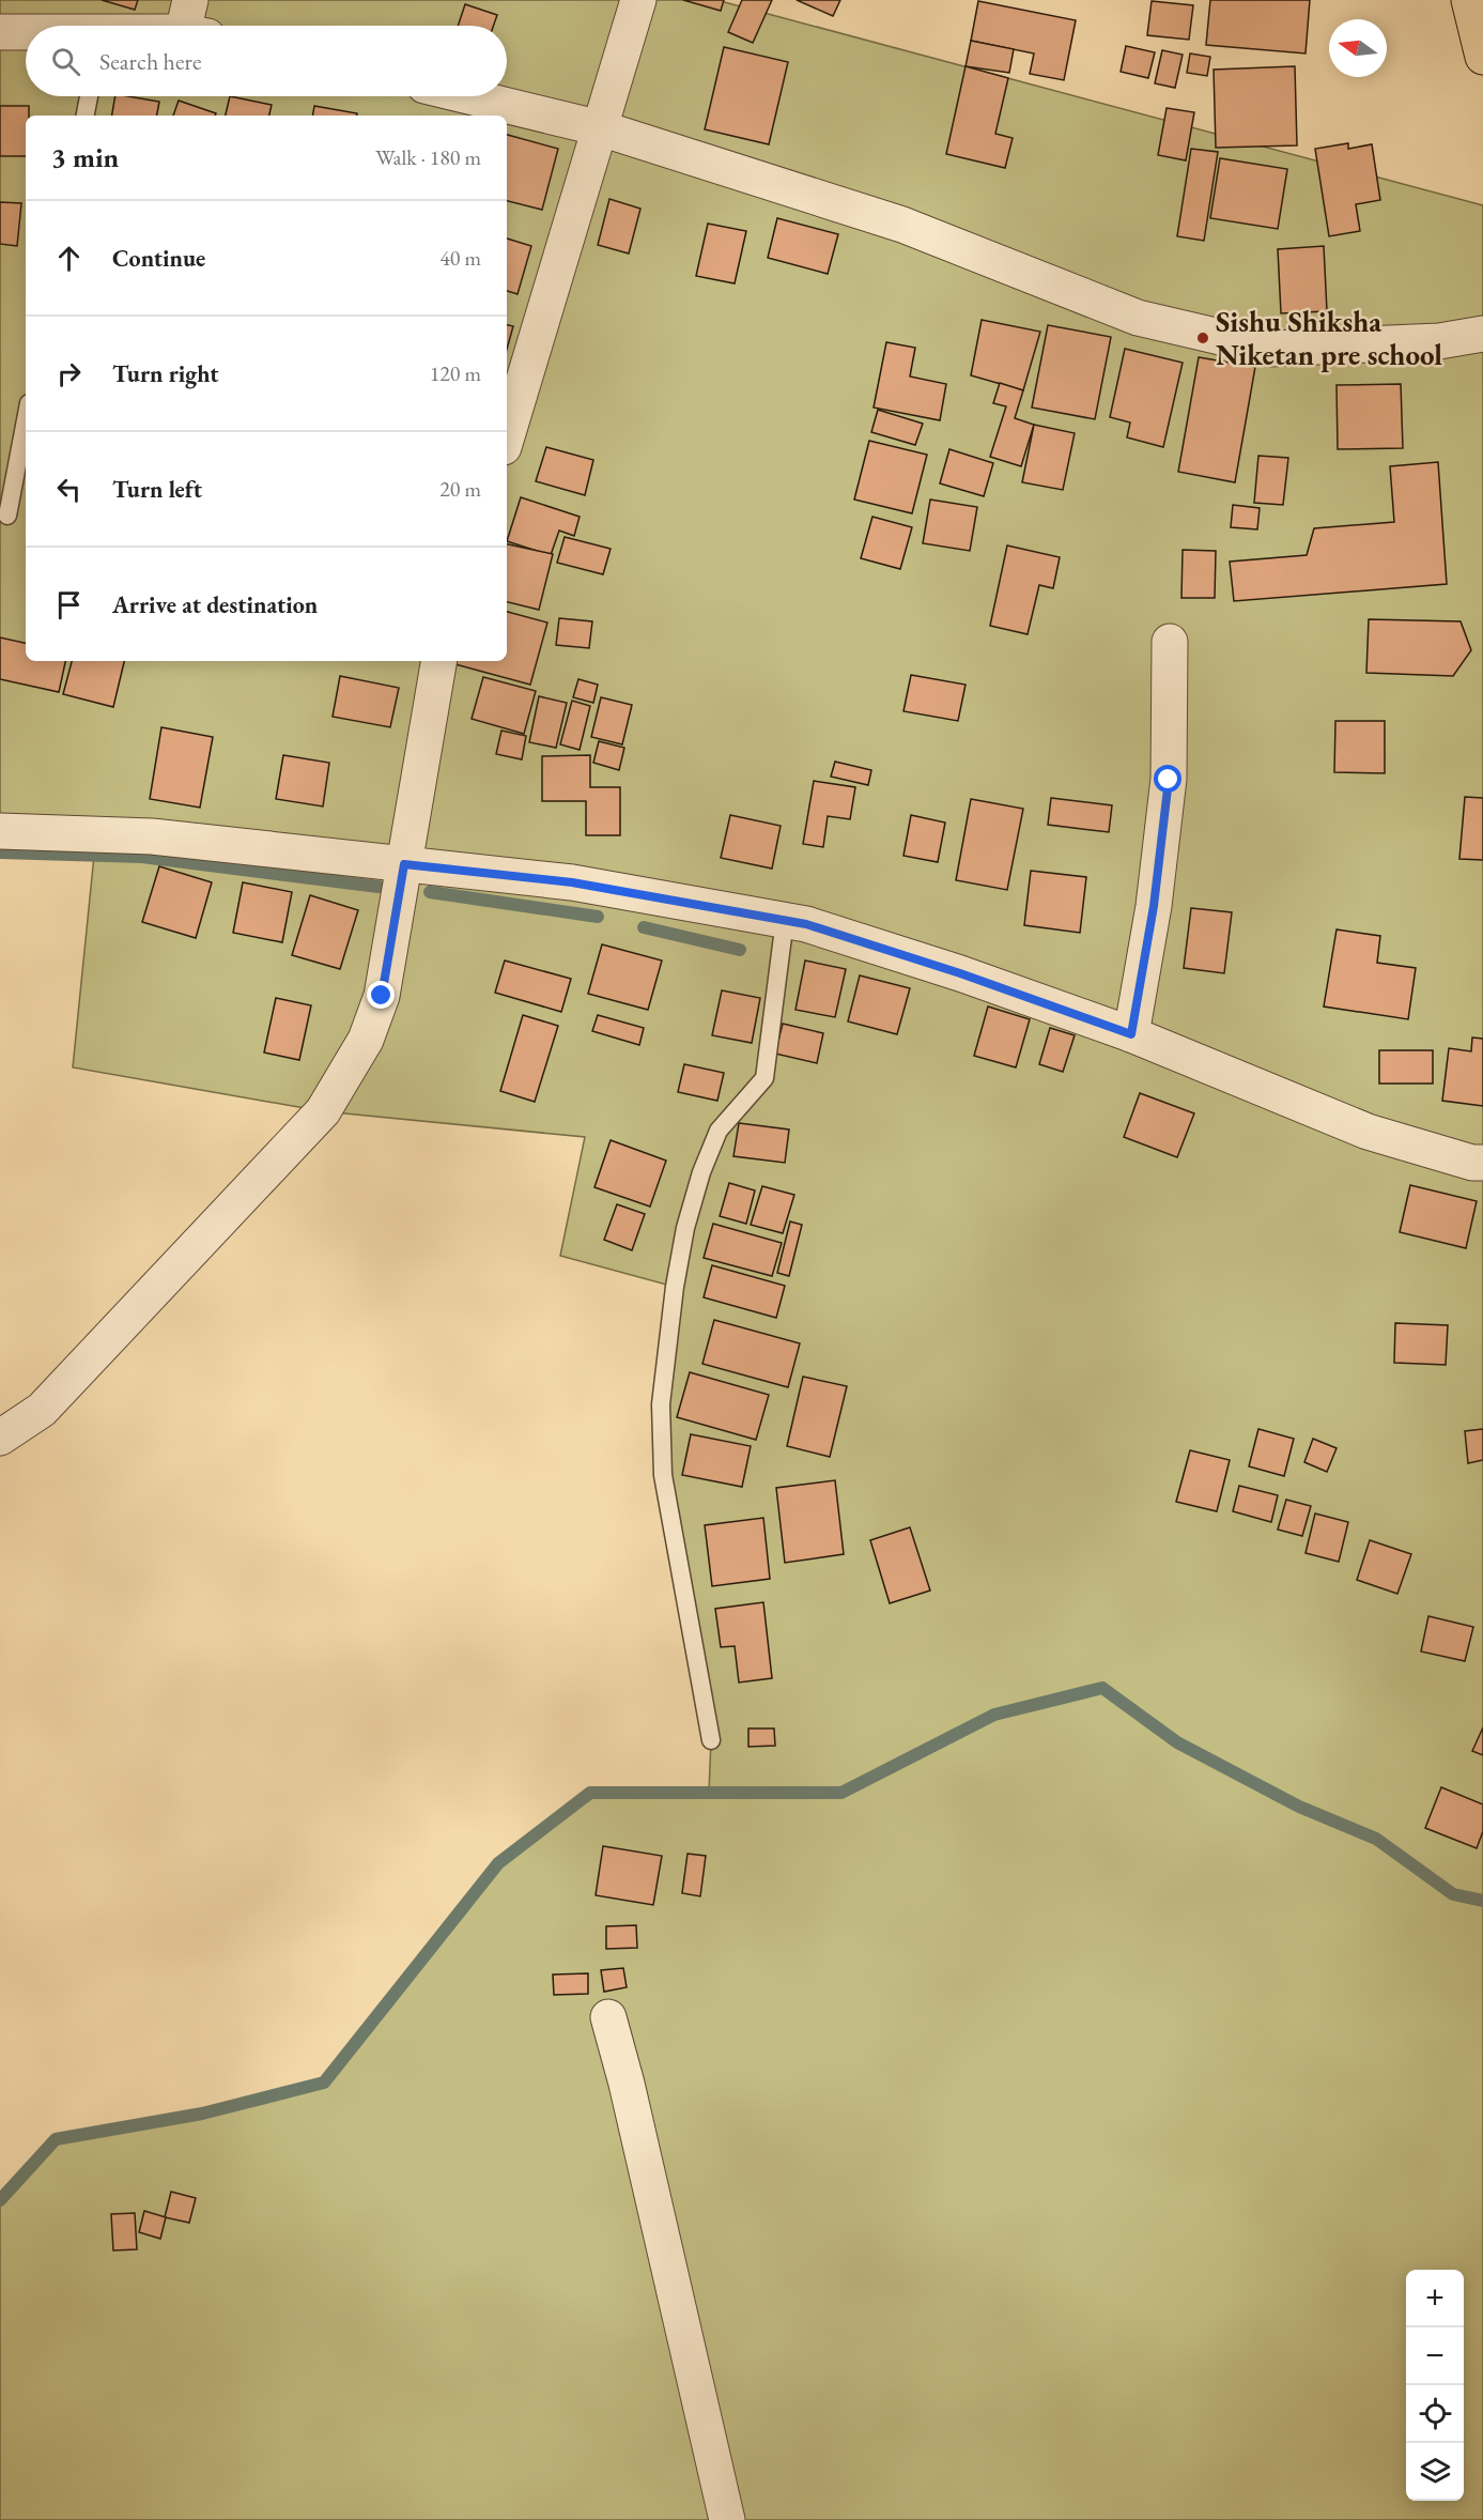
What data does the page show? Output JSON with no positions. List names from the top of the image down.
{
  "places": ["Sishu Shiksha Niketan pre school"],
  "north": "left",
  "page": {
    "search": "Search here",
    "heading": ["3 min", "Walk · 180 m"],
    "list": [
      ["Continue", "40 m"],
      ["Turn right", "120 m"],
      ["Turn left", "20 m"],
      "Arrive at destination"
    ],
    "map_buttons": ["+", "−"]
  }
}
